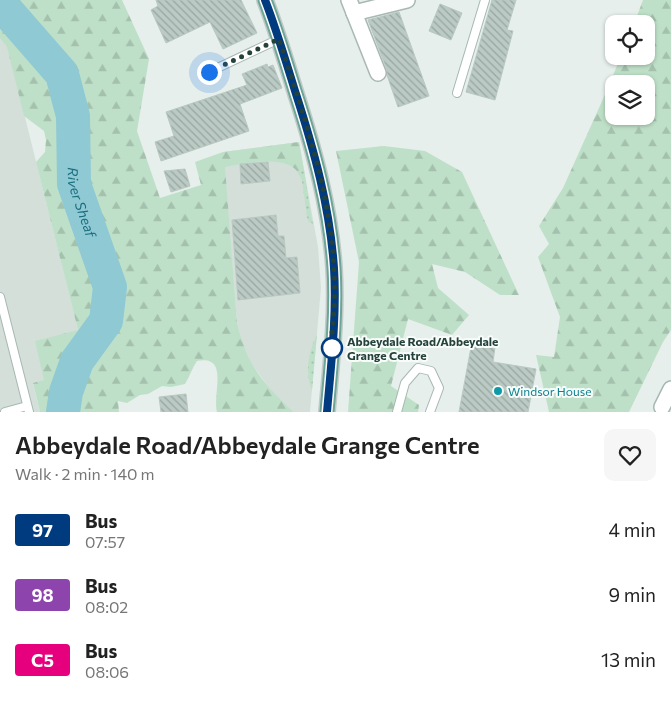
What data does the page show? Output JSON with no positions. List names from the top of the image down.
{
  "water": ["River Sheaf"],
  "places": ["Abbeydale Road/Abbeydale Grange Centre", "Windsor House"],
  "lines": ["bus line 97"],
  "page": {
    "heading": ["Abbeydale Road/Abbeydale Grange Centre", "Walk · 2 min · 140 m"],
    "list": [
      {
        "mark": "97",
        "name": "Bus",
        "note": "07:57",
        "value": "4 min"
      },
      {
        "mark": "98",
        "name": "Bus",
        "note": "08:02",
        "value": "9 min"
      },
      {
        "mark": "C5",
        "name": "Bus",
        "note": "08:06",
        "value": "13 min"
      }
    ]
  }
}
